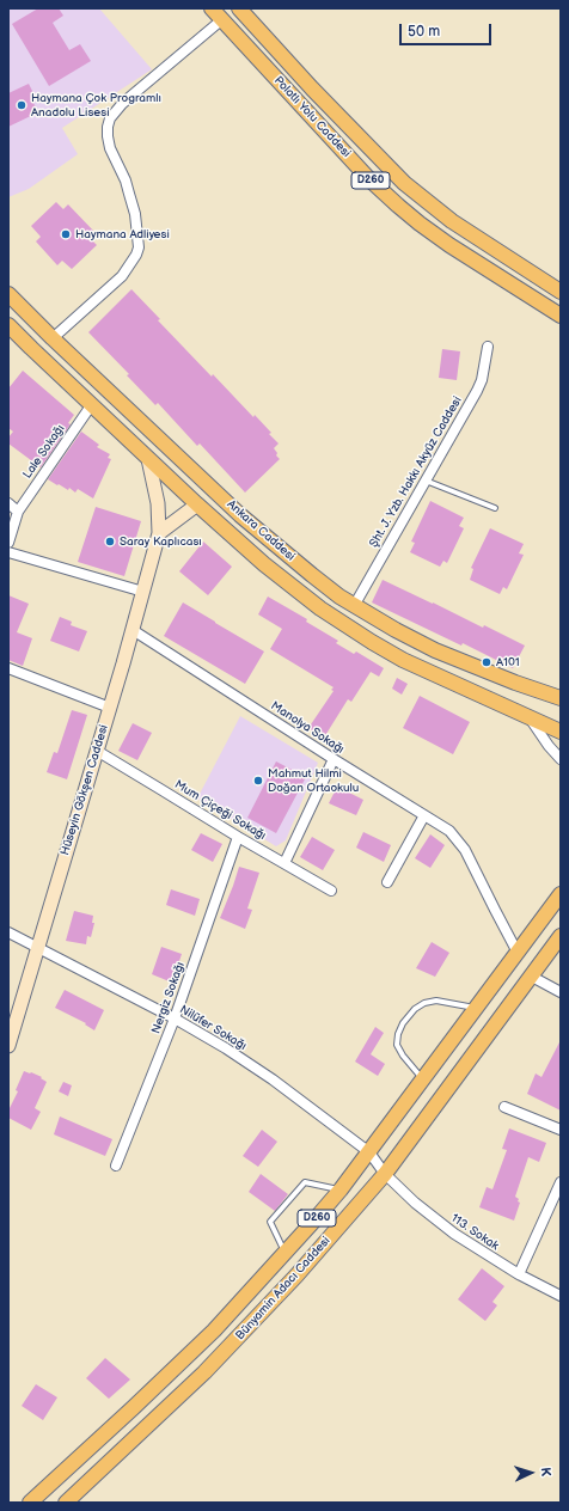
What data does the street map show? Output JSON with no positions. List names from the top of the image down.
{
  "streets": {
    "main road": [
      "Polatlı Yolu Caddesi",
      "D260",
      "Ankara Caddesi",
      "Bünyamin Adacı Caddesi"
    ],
    "street": [
      "Lale Sokağı",
      "Şht. J. Yzb. Hakkı Akyüz Caddesi",
      "Manolya Sokağı",
      "Hüseyin Gökşen Caddesi",
      "Mum Çiçeği Sokağı",
      "Nergiz Sokağı",
      "Nilüfer Sokağı",
      "113. Sokak"
    ]
  },
  "crossings": [
    ["D260", "Manolya Sokağı"],
    ["D260", "Nilüfer Sokağı"],
    ["Lale Sokağı", "Ankara Caddesi"],
    ["Şht. J. Yzb. Hakkı Akyüz Caddesi", "Ankara Caddesi"],
    ["Ankara Caddesi", "Hüseyin Gökşen Caddesi"],
    ["Manolya Sokağı", "Hüseyin Gökşen Caddesi"],
    ["Hüseyin Gökşen Caddesi", "Mum Çiçeği Sokağı"],
    ["Hüseyin Gökşen Caddesi", "Nilüfer Sokağı"],
    ["Mum Çiçeği Sokağı", "Nergiz Sokağı"],
    ["Nergiz Sokağı", "Nilüfer Sokağı"],
    ["Nilüfer Sokağı", "113. Sokak"],
    ["Nilüfer Sokağı", "Bünyamin Adacı Caddesi"],
    ["113. Sokak", "Bünyamin Adacı Caddesi"]
  ],
  "places": [
    "Haymana Çok Programlı Anadolu Lisesi",
    "Haymana Adliyesi",
    "Saray Kaplıcası",
    "A101",
    "Mahmut Hilmi Doğan Ortaokulu"
  ],
  "scale_bar": "50 m",
  "north": "right"
}
